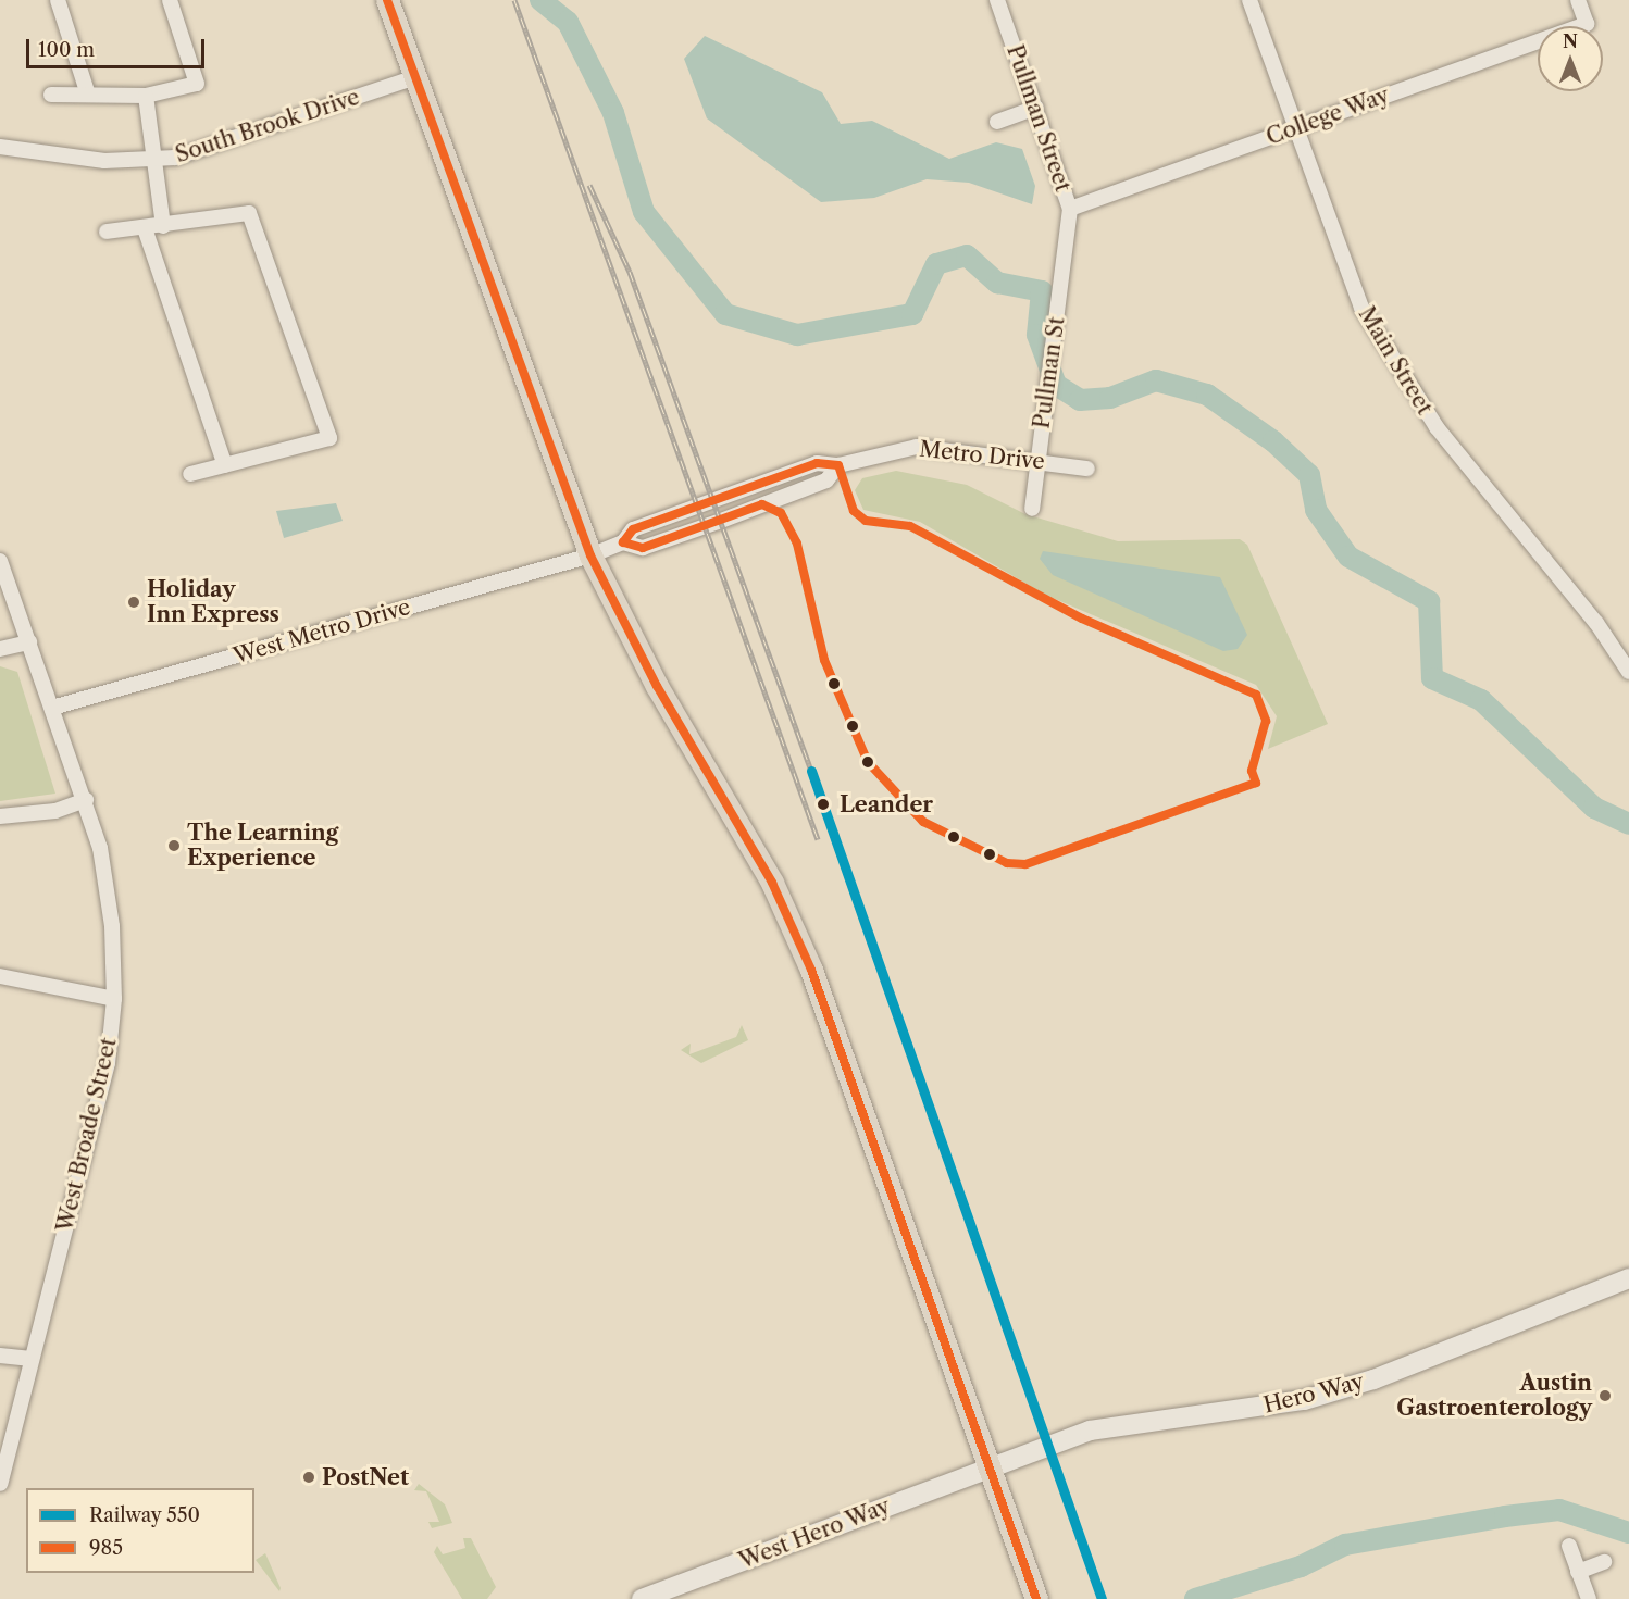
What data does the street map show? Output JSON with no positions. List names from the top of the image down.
{
  "streets": {
    "street": [
      "College Way",
      "Pullman Street",
      "South Brook Drive",
      "Main Street",
      "Pullman St",
      "Metro Drive",
      "West Metro Drive",
      "West Broade Street",
      "Hero Way",
      "West Hero Way"
    ]
  },
  "crossings": [
    ["College Way", "Pullman Street"],
    ["College Way", "Main Street"],
    ["Pullman Street", "Pullman St"],
    ["Pullman St", "Metro Drive"],
    ["Metro Drive", "West Metro Drive"],
    ["West Metro Drive", "West Broade Street"],
    ["Hero Way", "West Hero Way"]
  ],
  "places": [
    "Holiday Inn Express",
    "Leander",
    "The Learning Experience",
    "Austin Gastroenterology",
    "PostNet"
  ],
  "lines": ["transit line 985", "rail line 550"],
  "legend": ["Railway 550", "985"],
  "scale_bar": "100 m",
  "north": "top"
}
